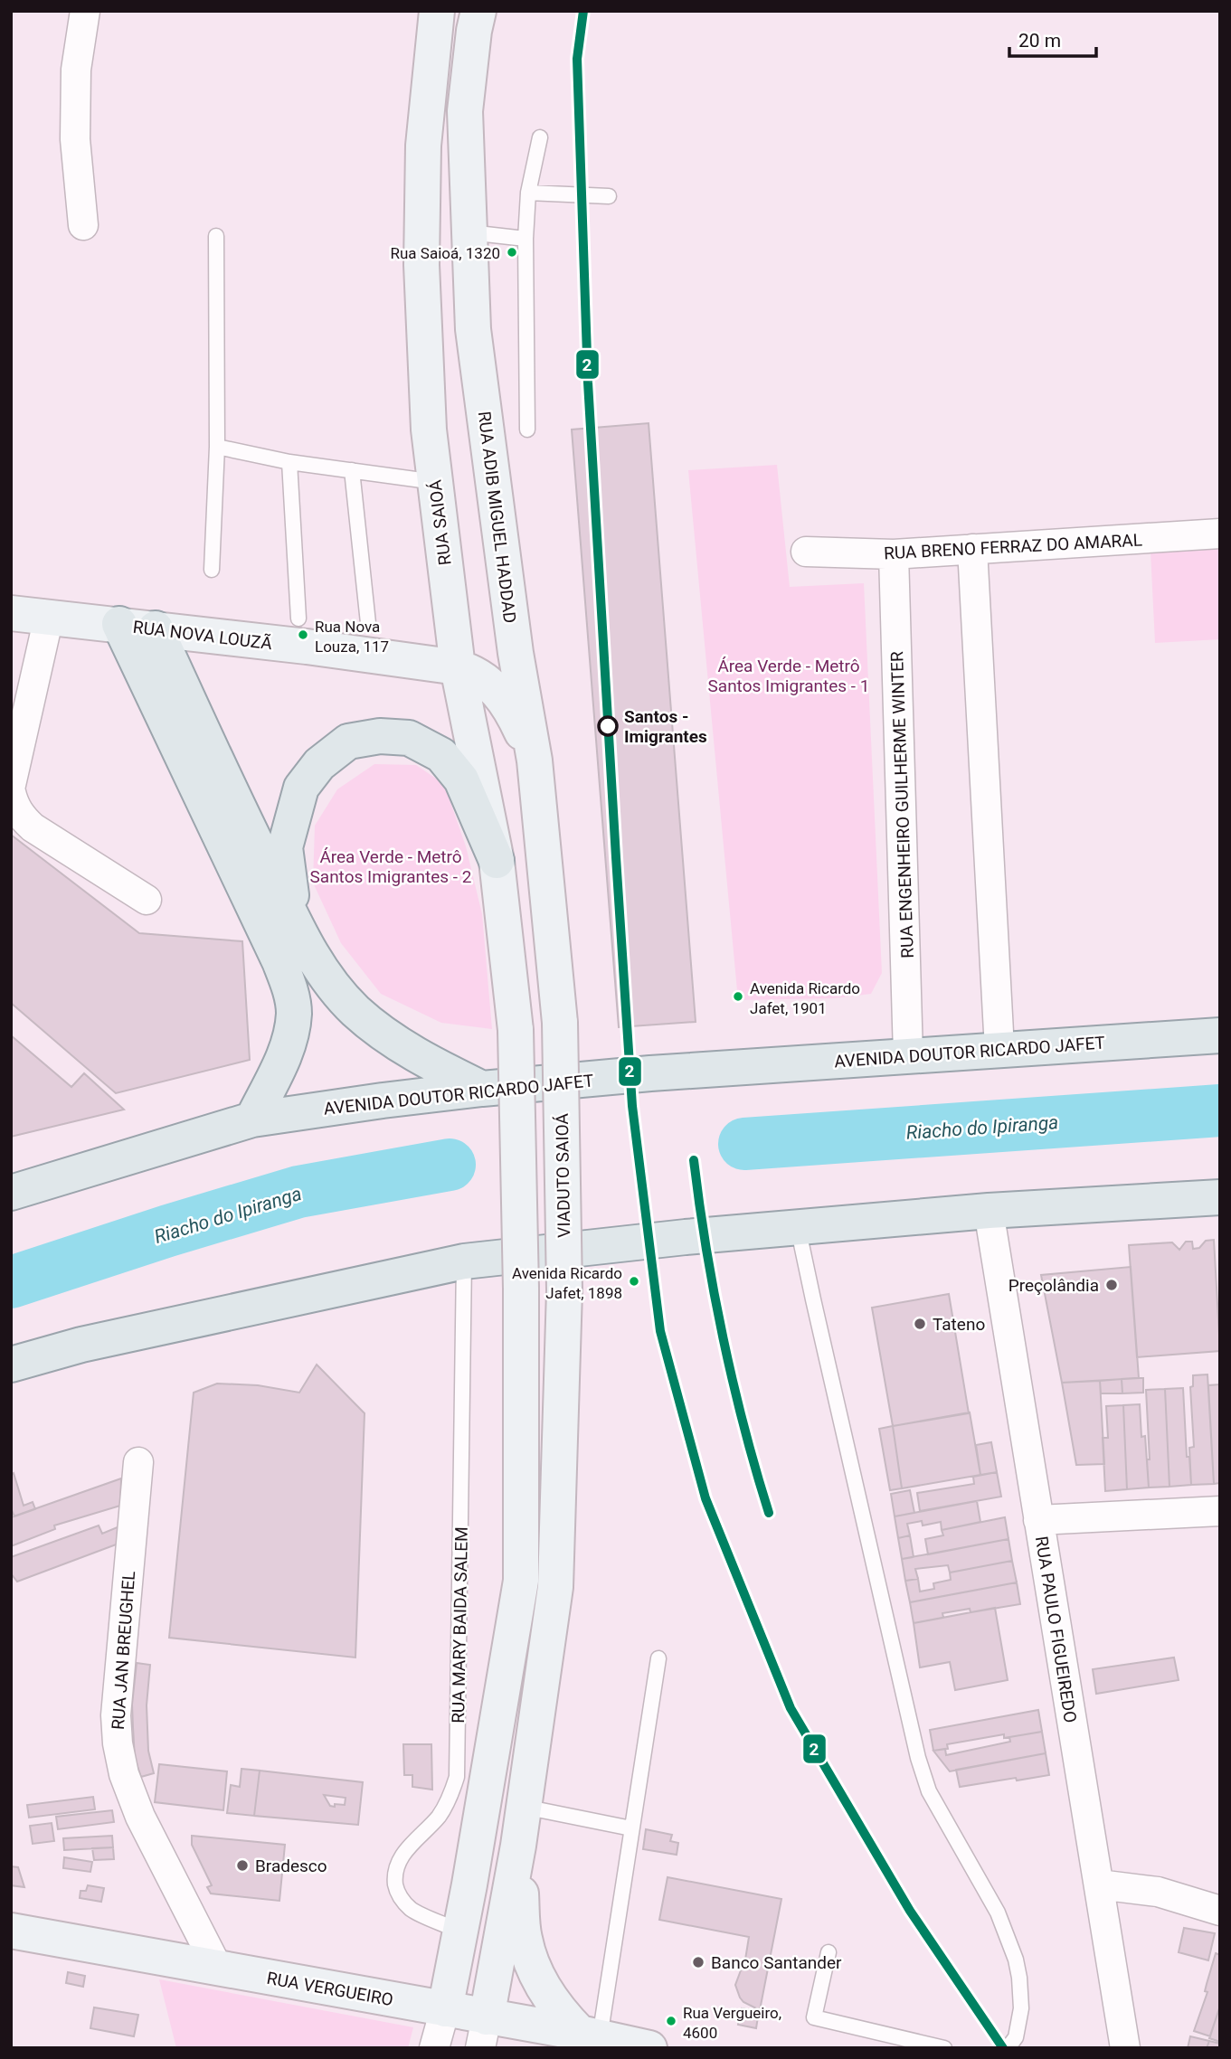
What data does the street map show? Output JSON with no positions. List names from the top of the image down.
{
  "streets": {
    "main road": ["AVENIDA DOUTOR RICARDO JAFET"],
    "street": [
      "RUA ADIB MIGUEL HADDAD",
      "RUA SAIOÁ",
      "RUA BRENO FERRAZ DO AMARAL",
      "RUA NOVA LOUZÃ",
      "RUA ENGENHEIRO GUILHERME WINTER",
      "VIADUTO SAIOÁ",
      "RUA PAULO FIGUEIREDO",
      "RUA JAN BREUGHEL",
      "RUA VERGUEIRO"
    ],
    "lane": ["RUA MARY BAIDA SALEM"]
  },
  "crossings": [
    ["RUA ADIB MIGUEL HADDAD", "RUA NOVA LOUZÃ"],
    ["RUA ADIB MIGUEL HADDAD", "VIADUTO SAIOÁ"],
    ["RUA SAIOÁ", "RUA NOVA LOUZÃ"],
    ["RUA SAIOÁ", "RUA MARY BAIDA SALEM"],
    ["RUA BRENO FERRAZ DO AMARAL", "RUA ENGENHEIRO GUILHERME WINTER"],
    ["RUA ENGENHEIRO GUILHERME WINTER", "AVENIDA DOUTOR RICARDO JAFET"],
    ["RUA JAN BREUGHEL", "RUA VERGUEIRO"]
  ],
  "water": ["Riacho do Ipiranga"],
  "parks": ["Área Verde - Metrô Santos Imigrantes - 1", "Área Verde - Metrô Santos Imigrantes - 2"],
  "places": [
    "Rua Saioá, 1320",
    "Rua Nova Louza, 117",
    "Santos - Imigrantes",
    "Avenida Ricardo Jafet, 1901",
    "Avenida Ricardo Jafet, 1898",
    "Preçolândia",
    "Tateno",
    "Bradesco",
    "Banco Santander",
    "Rua Vergueiro, 4600"
  ],
  "lines": ["metro line 2"],
  "scale_bar": "20 m"
}
